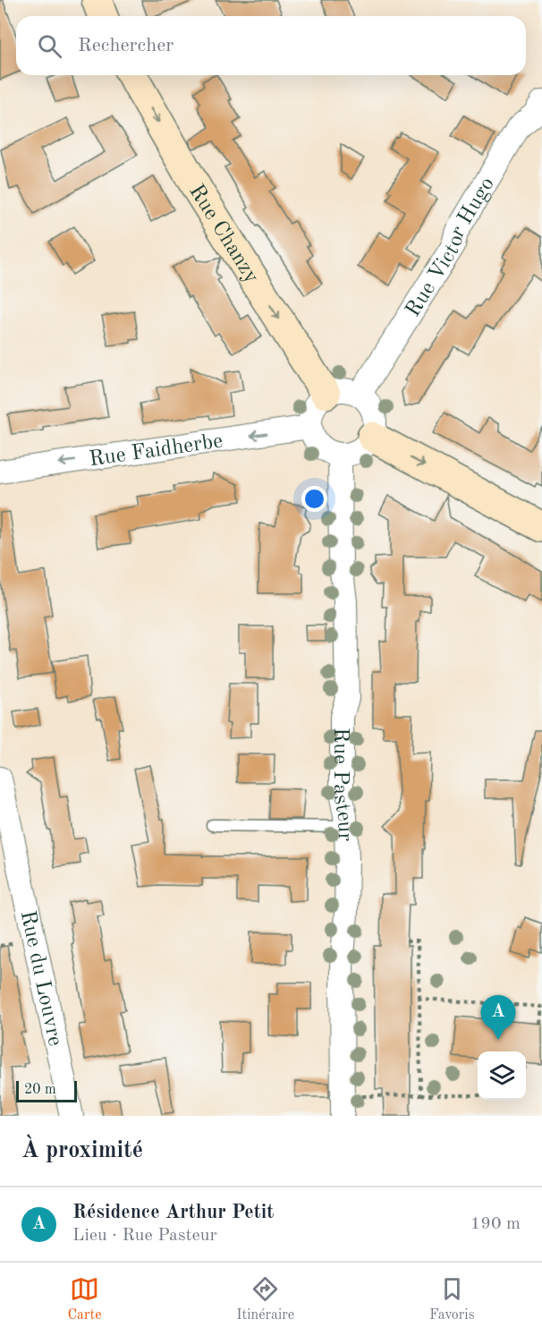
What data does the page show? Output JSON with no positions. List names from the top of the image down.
{
  "streets": {
    "street": [
      "Rue Chanzy",
      "Rue Victor Hugo",
      "Rue Faidherbe",
      "Rue Pasteur",
      "Rue du Louvre"
    ]
  },
  "crossings": [
    ["Rue Chanzy", "Rue Victor Hugo"],
    ["Rue Chanzy", "Rue Faidherbe"],
    ["Rue Chanzy", "Rue Pasteur"],
    ["Rue Victor Hugo", "Rue Faidherbe"],
    ["Rue Victor Hugo", "Rue Pasteur"],
    ["Rue Faidherbe", "Rue Pasteur"]
  ],
  "one_way": ["Rue Chanzy", "Rue Faidherbe"],
  "scale_bar": "20 m",
  "page": {
    "search": "Rechercher",
    "pins": "A",
    "scale": "20 m",
    "heading": "À proximité",
    "list": [
      {
        "mark": "A",
        "name": "Résidence Arthur Petit",
        "note": "Lieu · Rue Pasteur",
        "value": "190 m"
      }
    ],
    "nav": ["Carte", "Itinéraire", "Favoris"]
  }
}
